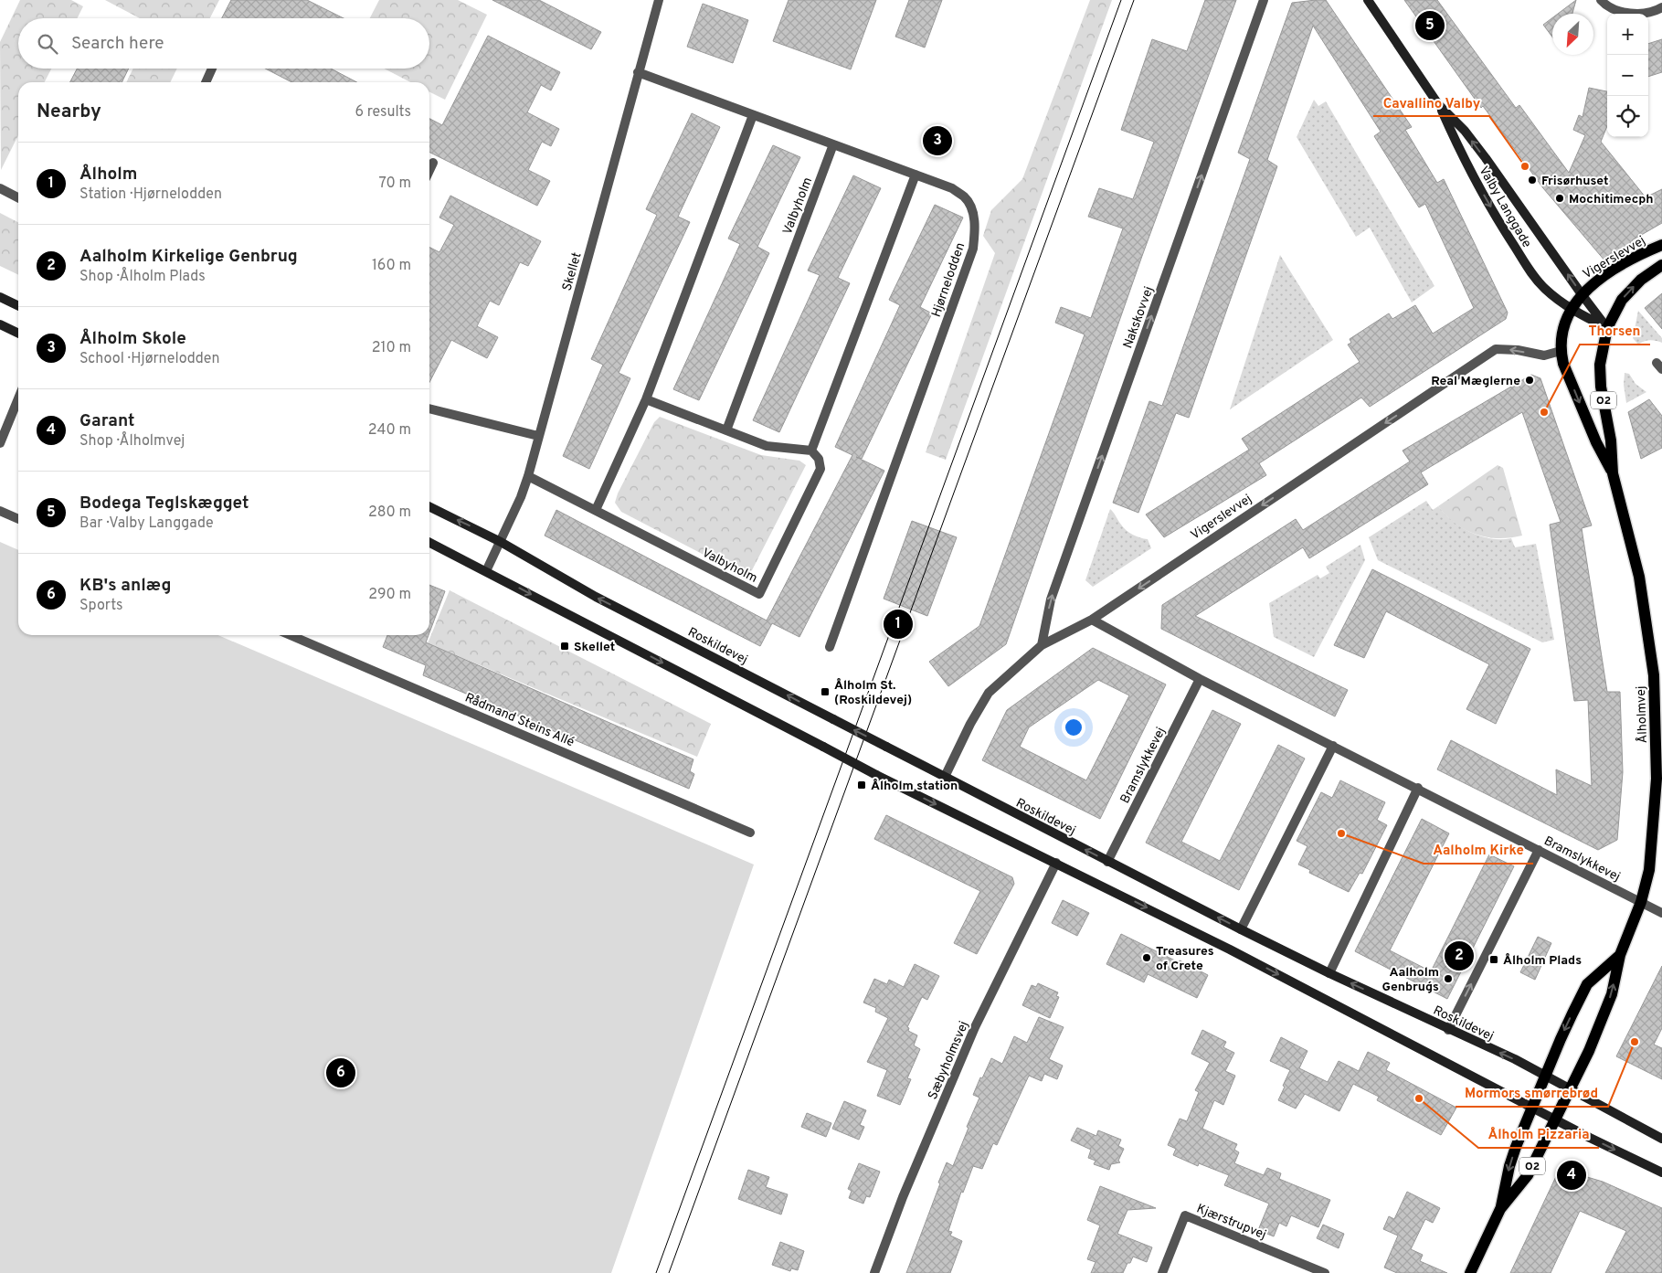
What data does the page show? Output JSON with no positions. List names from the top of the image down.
{
  "streets": {
    "main road": ["Vigerslevvej", "O2", "Ålholmvej"],
    "street": [
      "Valbyholm",
      "Valby Langgade",
      "Skellet",
      "Hjørnelodden",
      "Nakskovvej",
      "Roskildevej",
      "Rådmand Steins Allé",
      "Bramslykkevej",
      "Sæbyholmsvej",
      "Kjærstrupvej"
    ]
  },
  "crossings": [
    ["Valbyholm", "Skellet"],
    ["Valbyholm", "Hjørnelodden"],
    ["Valby Langgade", "Vigerslevvej"],
    ["Valby Langgade", "O2"],
    ["Valby Langgade", "Ålholmvej"],
    ["Vigerslevvej", "Nakskovvej"],
    ["Vigerslevvej", "O2"],
    ["Vigerslevvej", "Roskildevej"],
    ["Vigerslevvej", "Ålholmvej"],
    ["Vigerslevvej", "Bramslykkevej"],
    ["Skellet", "Hjørnelodden"],
    ["Skellet", "Roskildevej"],
    ["O2", "Ålholmvej"],
    ["Roskildevej", "Ålholmvej"],
    ["Roskildevej", "Bramslykkevej"],
    ["Ålholmvej", "Bramslykkevej"]
  ],
  "one_way": ["Vigerslevvej", "Nakskovvej"],
  "places": {
    "other": [
      "Cavallino Valby",
      "Frisørhuset",
      "Mochitimecph",
      "Real Mæglerne",
      "Thorsen",
      "Aalholm Kirke",
      "Treasures of Crete",
      "Aalholm Genbrug´s",
      "Mormors smørrebrød",
      "Ålholm Pizzaria"
    ],
    "transit": [
      "Skellet",
      "Ålholm St. (Roskildevej)",
      "Ålholm station",
      "Ålholm Plads"
    ]
  },
  "north": "bottom left",
  "page": {
    "pins": [
      "5",
      "3",
      "1",
      "2",
      "6",
      "4"
    ],
    "map_buttons": ["+", "−"],
    "search": "Search here",
    "heading": ["Nearby", "6 results"],
    "list": [
      {
        "mark": "1",
        "name": "Ålholm",
        "note": "Station · Hjørnelodden",
        "value": "70 m"
      },
      {
        "mark": "2",
        "name": "Aalholm Kirkelige Genbrug",
        "note": "Shop · Ålholm Plads",
        "value": "160 m"
      },
      {
        "mark": "3",
        "name": "Ålholm Skole",
        "note": "School · Hjørnelodden",
        "value": "210 m"
      },
      {
        "mark": "4",
        "name": "Garant",
        "note": "Shop · Ålholmvej",
        "value": "240 m"
      },
      {
        "mark": "5",
        "name": "Bodega Teglskægget",
        "note": "Bar · Valby Langgade",
        "value": "280 m"
      },
      {
        "mark": "6",
        "name": "KB's anlæg",
        "note": "Sports",
        "value": "290 m"
      }
    ]
  }
}
